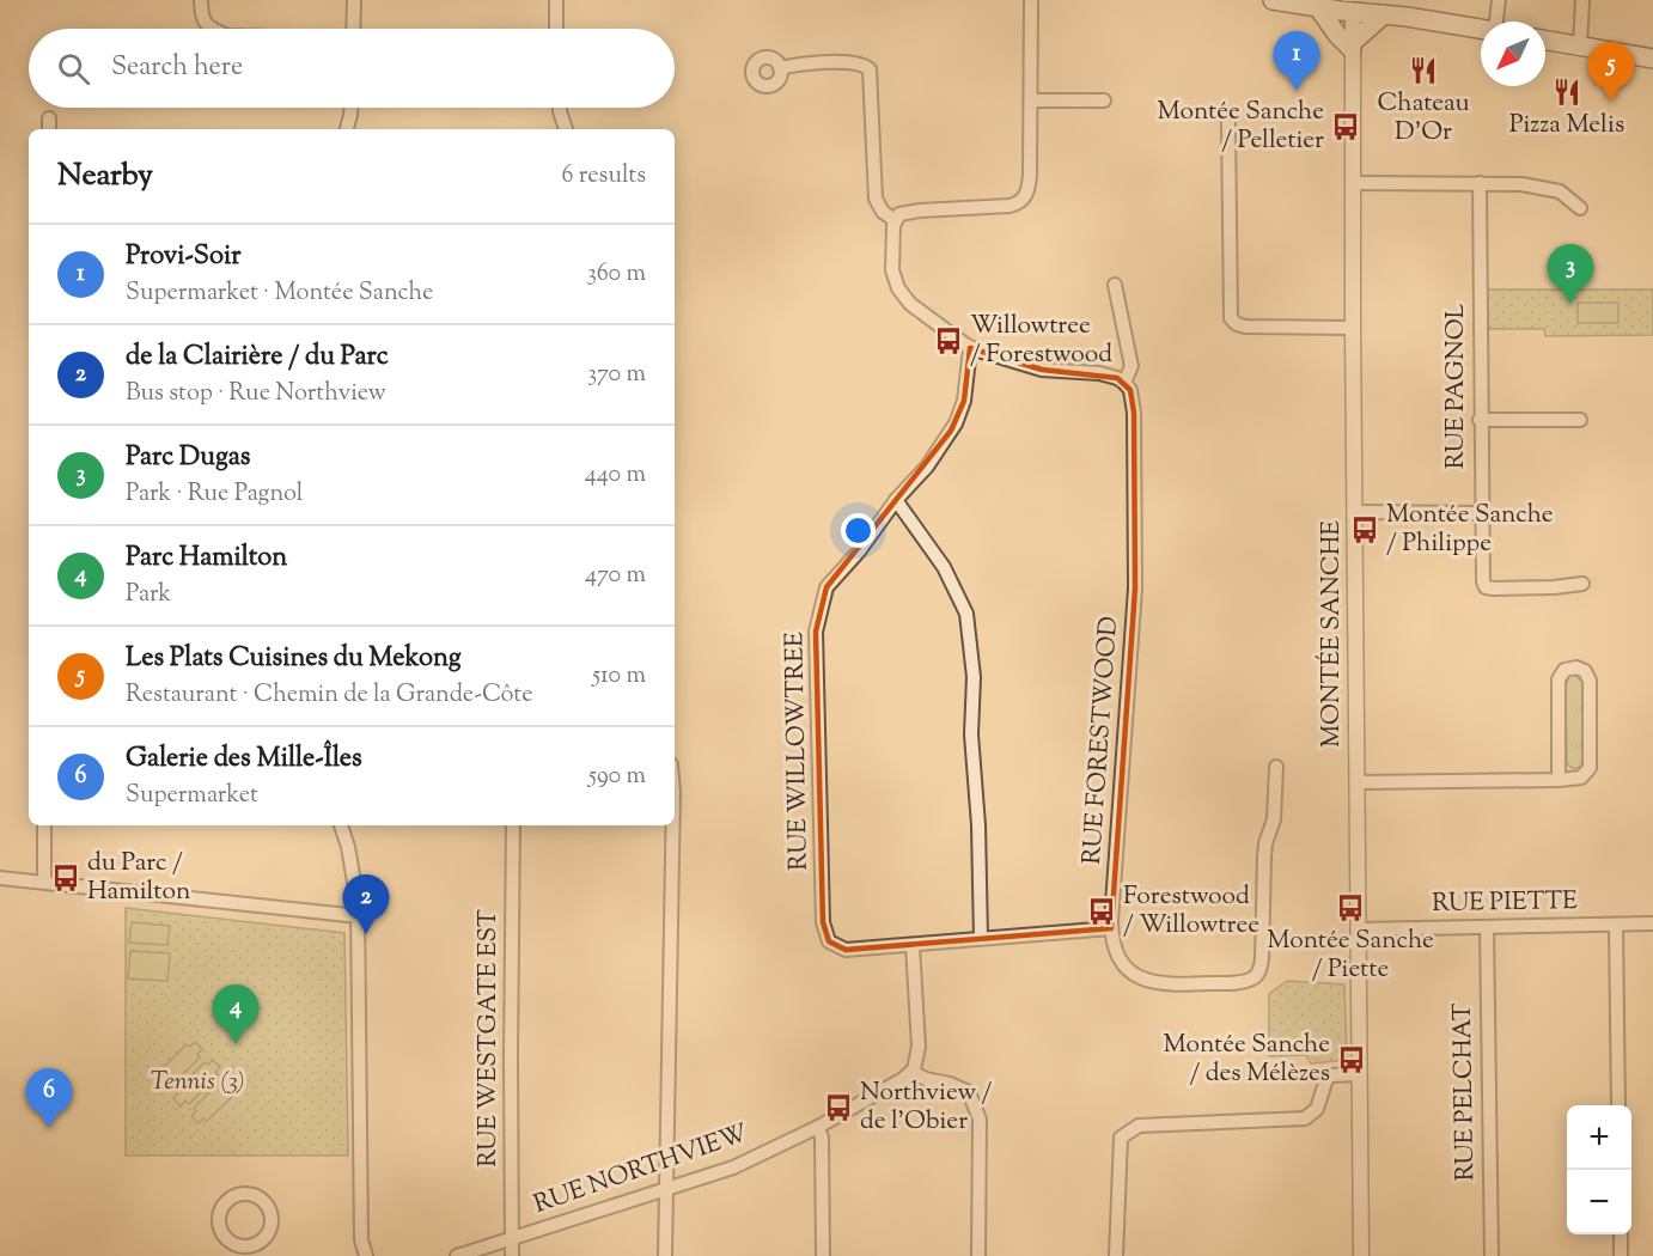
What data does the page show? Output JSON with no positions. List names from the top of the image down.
{
  "streets": {
    "street": [
      "RUE PAGNOL",
      "MONTÉE SANCHE",
      "RUE FORESTWOOD",
      "RUE WILLOWTREE",
      "RUE PIETTE",
      "RUE WESTGATE EST",
      "RUE PELCHAT",
      "RUE NORTHVIEW"
    ]
  },
  "crossings": [
    ["MONTÉE SANCHE", "RUE PIETTE"],
    ["RUE FORESTWOOD", "RUE WILLOWTREE"],
    ["RUE PIETTE", "RUE PELCHAT"],
    ["RUE WESTGATE EST", "RUE NORTHVIEW"]
  ],
  "parks": ["Tennis (3)"],
  "places": {
    "restaurant": ["Chateau D'Or", "Pizza Melis"],
    "bus stop": [
      "Montée Sanche / Pelletier",
      "Willowtree / Forestwood",
      "Montée Sanche / Philippe",
      "du Parc / Hamilton",
      "Montée Sanche / Piette",
      "Forestwood / Willowtree",
      "Montée Sanche / des Mélèzes",
      "Northview / de l'Obier"
    ]
  },
  "north": "bottom left",
  "page": {
    "search": "Search here",
    "pins": [
      "1",
      "5",
      "3",
      "2",
      "4",
      "6"
    ],
    "heading": ["Nearby", "6 results"],
    "list": [
      {
        "mark": "1",
        "name": "Provi-Soir",
        "note": "Supermarket · Montée Sanche",
        "value": "360 m"
      },
      {
        "mark": "2",
        "name": "de la Clairière / du Parc",
        "note": "Bus stop · Rue Northview",
        "value": "370 m"
      },
      {
        "mark": "3",
        "name": "Parc Dugas",
        "note": "Park · Rue Pagnol",
        "value": "440 m"
      },
      {
        "mark": "4",
        "name": "Parc Hamilton",
        "note": "Park",
        "value": "470 m"
      },
      {
        "mark": "5",
        "name": "Les Plats Cuisines du Mekong",
        "note": "Restaurant · Chemin de la Grande-Côte",
        "value": "510 m"
      },
      {
        "mark": "6",
        "name": "Galerie des Mille-Îles",
        "note": "Supermarket",
        "value": "590 m"
      }
    ],
    "map_buttons": ["+", "−"]
  }
}
